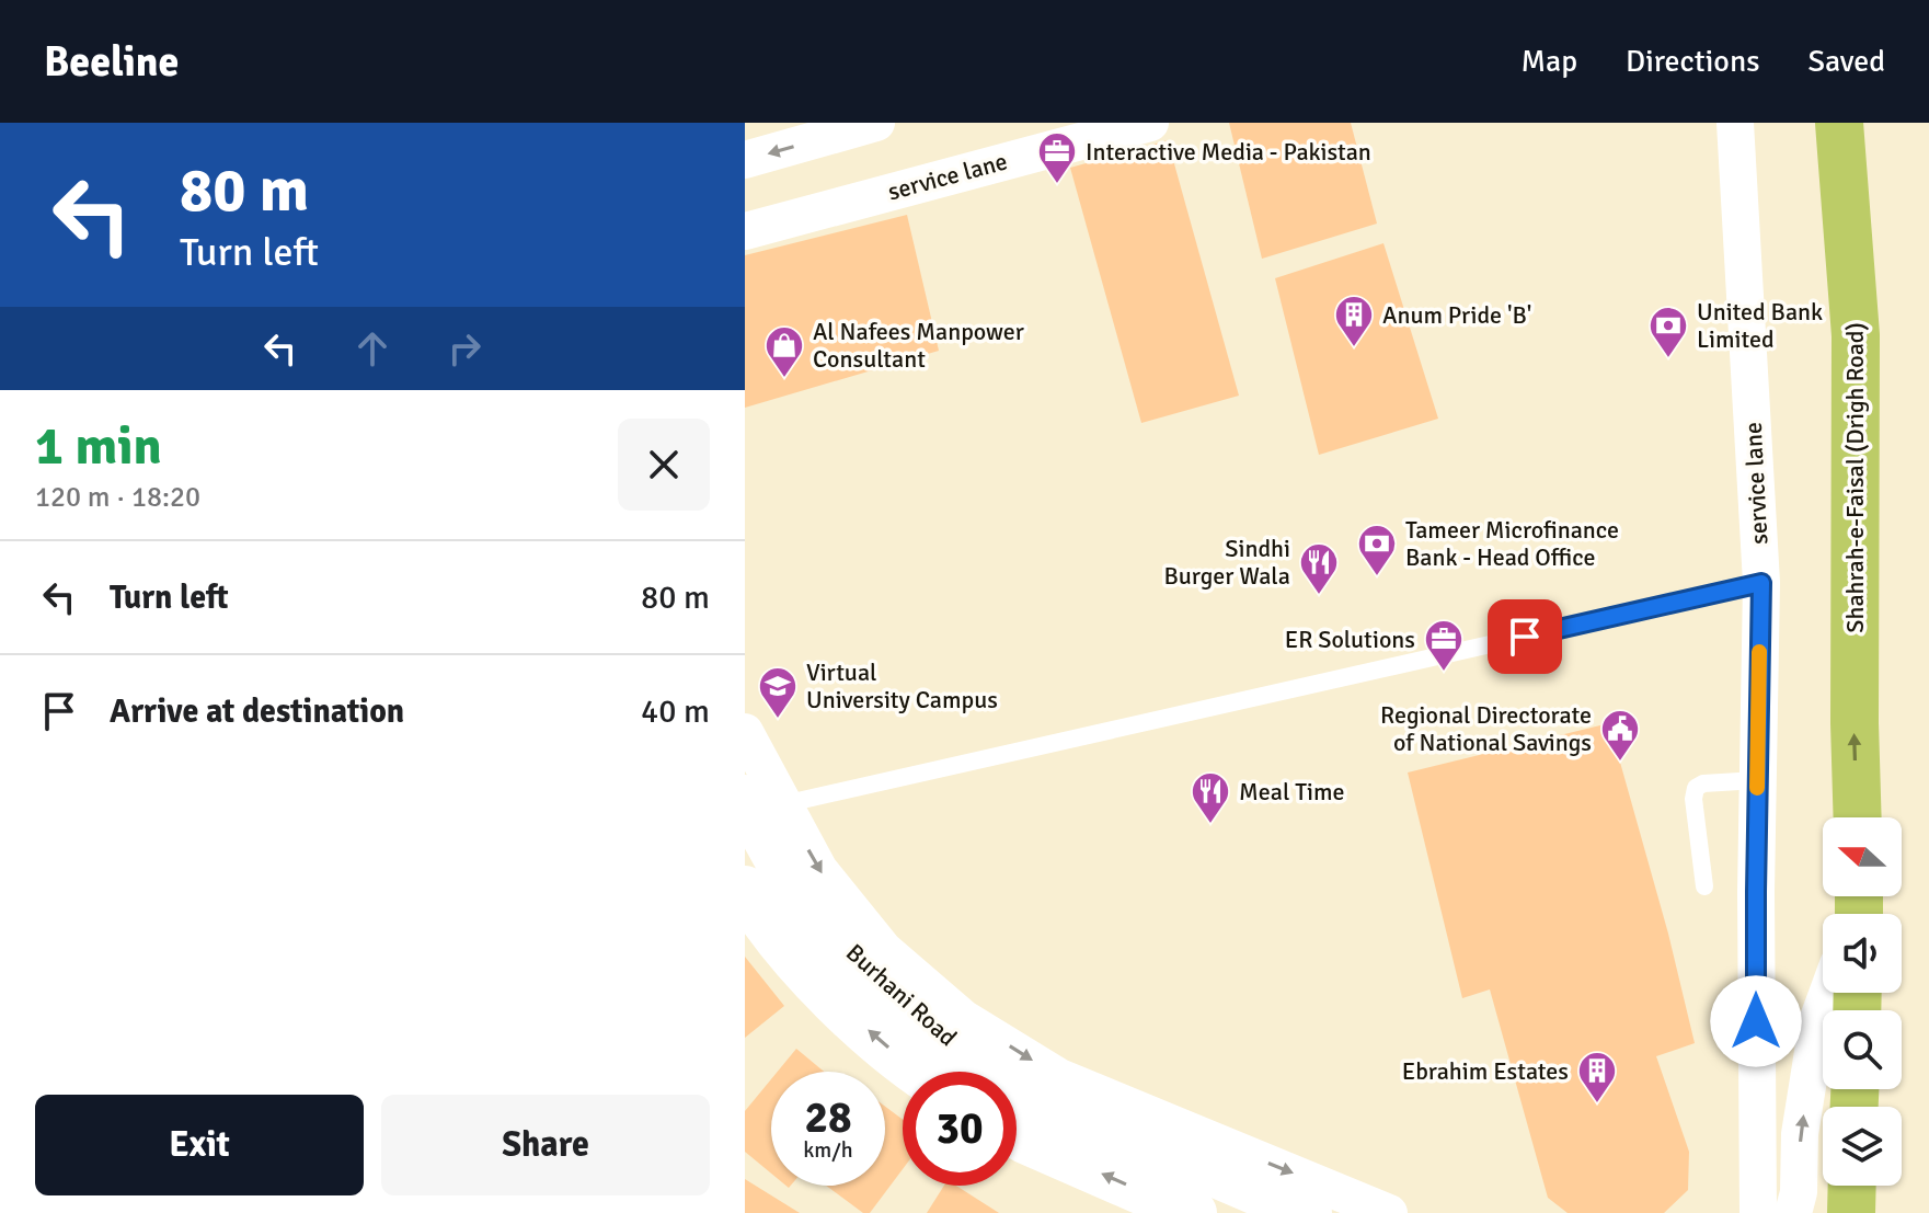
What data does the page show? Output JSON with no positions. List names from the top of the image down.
{
  "streets": {
    "highway": ["Shahrah-e-Faisal (Drigh Road)"],
    "street": ["service lane", "Burhani Road"]
  },
  "one_way": ["Shahrah-e-Faisal (Drigh Road)"],
  "places": {
    "office": ["Interactive Media - Pakistan", "ER Solutions"],
    "building": ["Anum Pride 'B'", "Ebrahim Estates"],
    "bank": ["United Bank Limited", "Tameer Microfinance Bank - Head Office"],
    "shop": ["Al Nafees Manpower Consultant"],
    "restaurant": ["Sindhi Burger Wala", "Meal Time"],
    "school or university": ["Virtual University Campus"],
    "public building": ["Regional Directorate of National Savings"]
  },
  "north": "left",
  "page": {
    "header": "Beeline",
    "nav": ["Map", "Directions", "Saved"],
    "turn": ["80 m", "Turn left"],
    "heading": ["1 min", "120 m · 18:20"],
    "list": [
      {
        "name": "Turn left",
        "value": "80 m"
      },
      {
        "name": "Arrive at destination",
        "value": "40 m"
      }
    ],
    "speed": "28 km/h",
    "limit": "30",
    "buttons": ["Exit", "Share"]
  }
}
